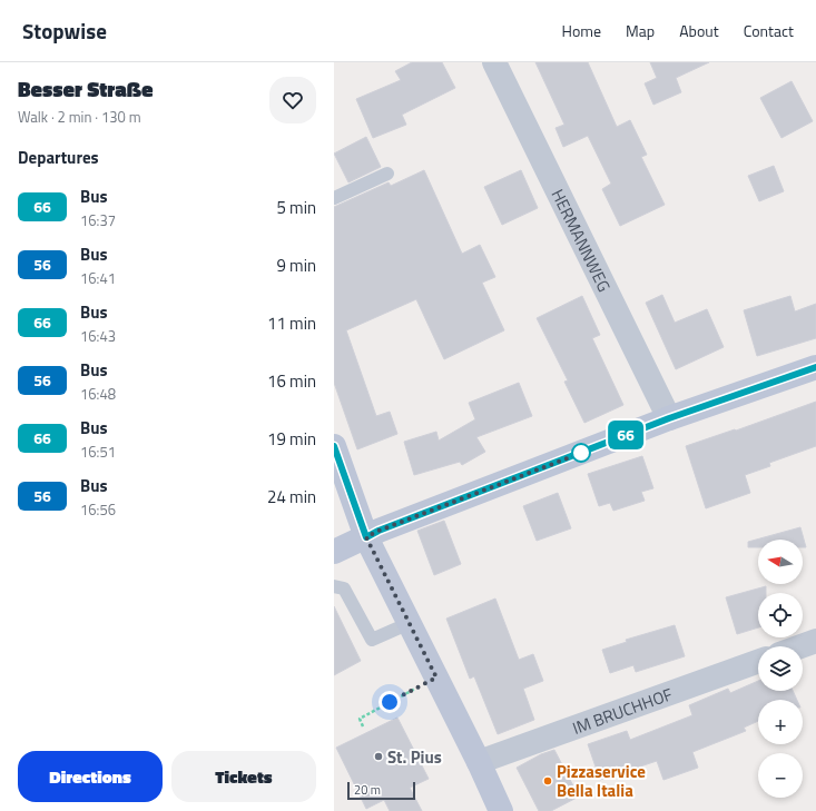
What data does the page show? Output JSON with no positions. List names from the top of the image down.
{
  "streets": {
    "street": ["HERMANNWEG", "IM BRUCHHOF"]
  },
  "places": ["St. Pius", "Pizzaservice Bella Italia"],
  "lines": ["bus line 66"],
  "scale_bar": "20 m",
  "north": "left",
  "page": {
    "header": "Stopwise",
    "nav": [
      "Home",
      "Map",
      "About",
      "Contact"
    ],
    "heading": [
      ["Besser Straße", "Walk · 2 min · 130 m"],
      "Departures"
    ],
    "on_map": "66",
    "list": [
      {
        "mark": "66",
        "name": "Bus",
        "note": "16:37",
        "value": "5 min"
      },
      {
        "mark": "56",
        "name": "Bus",
        "note": "16:41",
        "value": "9 min"
      },
      {
        "mark": "66",
        "name": "Bus",
        "note": "16:43",
        "value": "11 min"
      },
      {
        "mark": "56",
        "name": "Bus",
        "note": "16:48",
        "value": "16 min"
      },
      {
        "mark": "66",
        "name": "Bus",
        "note": "16:51",
        "value": "19 min"
      },
      {
        "mark": "56",
        "name": "Bus",
        "note": "16:56",
        "value": "24 min"
      }
    ],
    "map_buttons": ["+", "−"],
    "buttons": ["Directions", "Tickets"],
    "scale": "20 m"
  }
}
